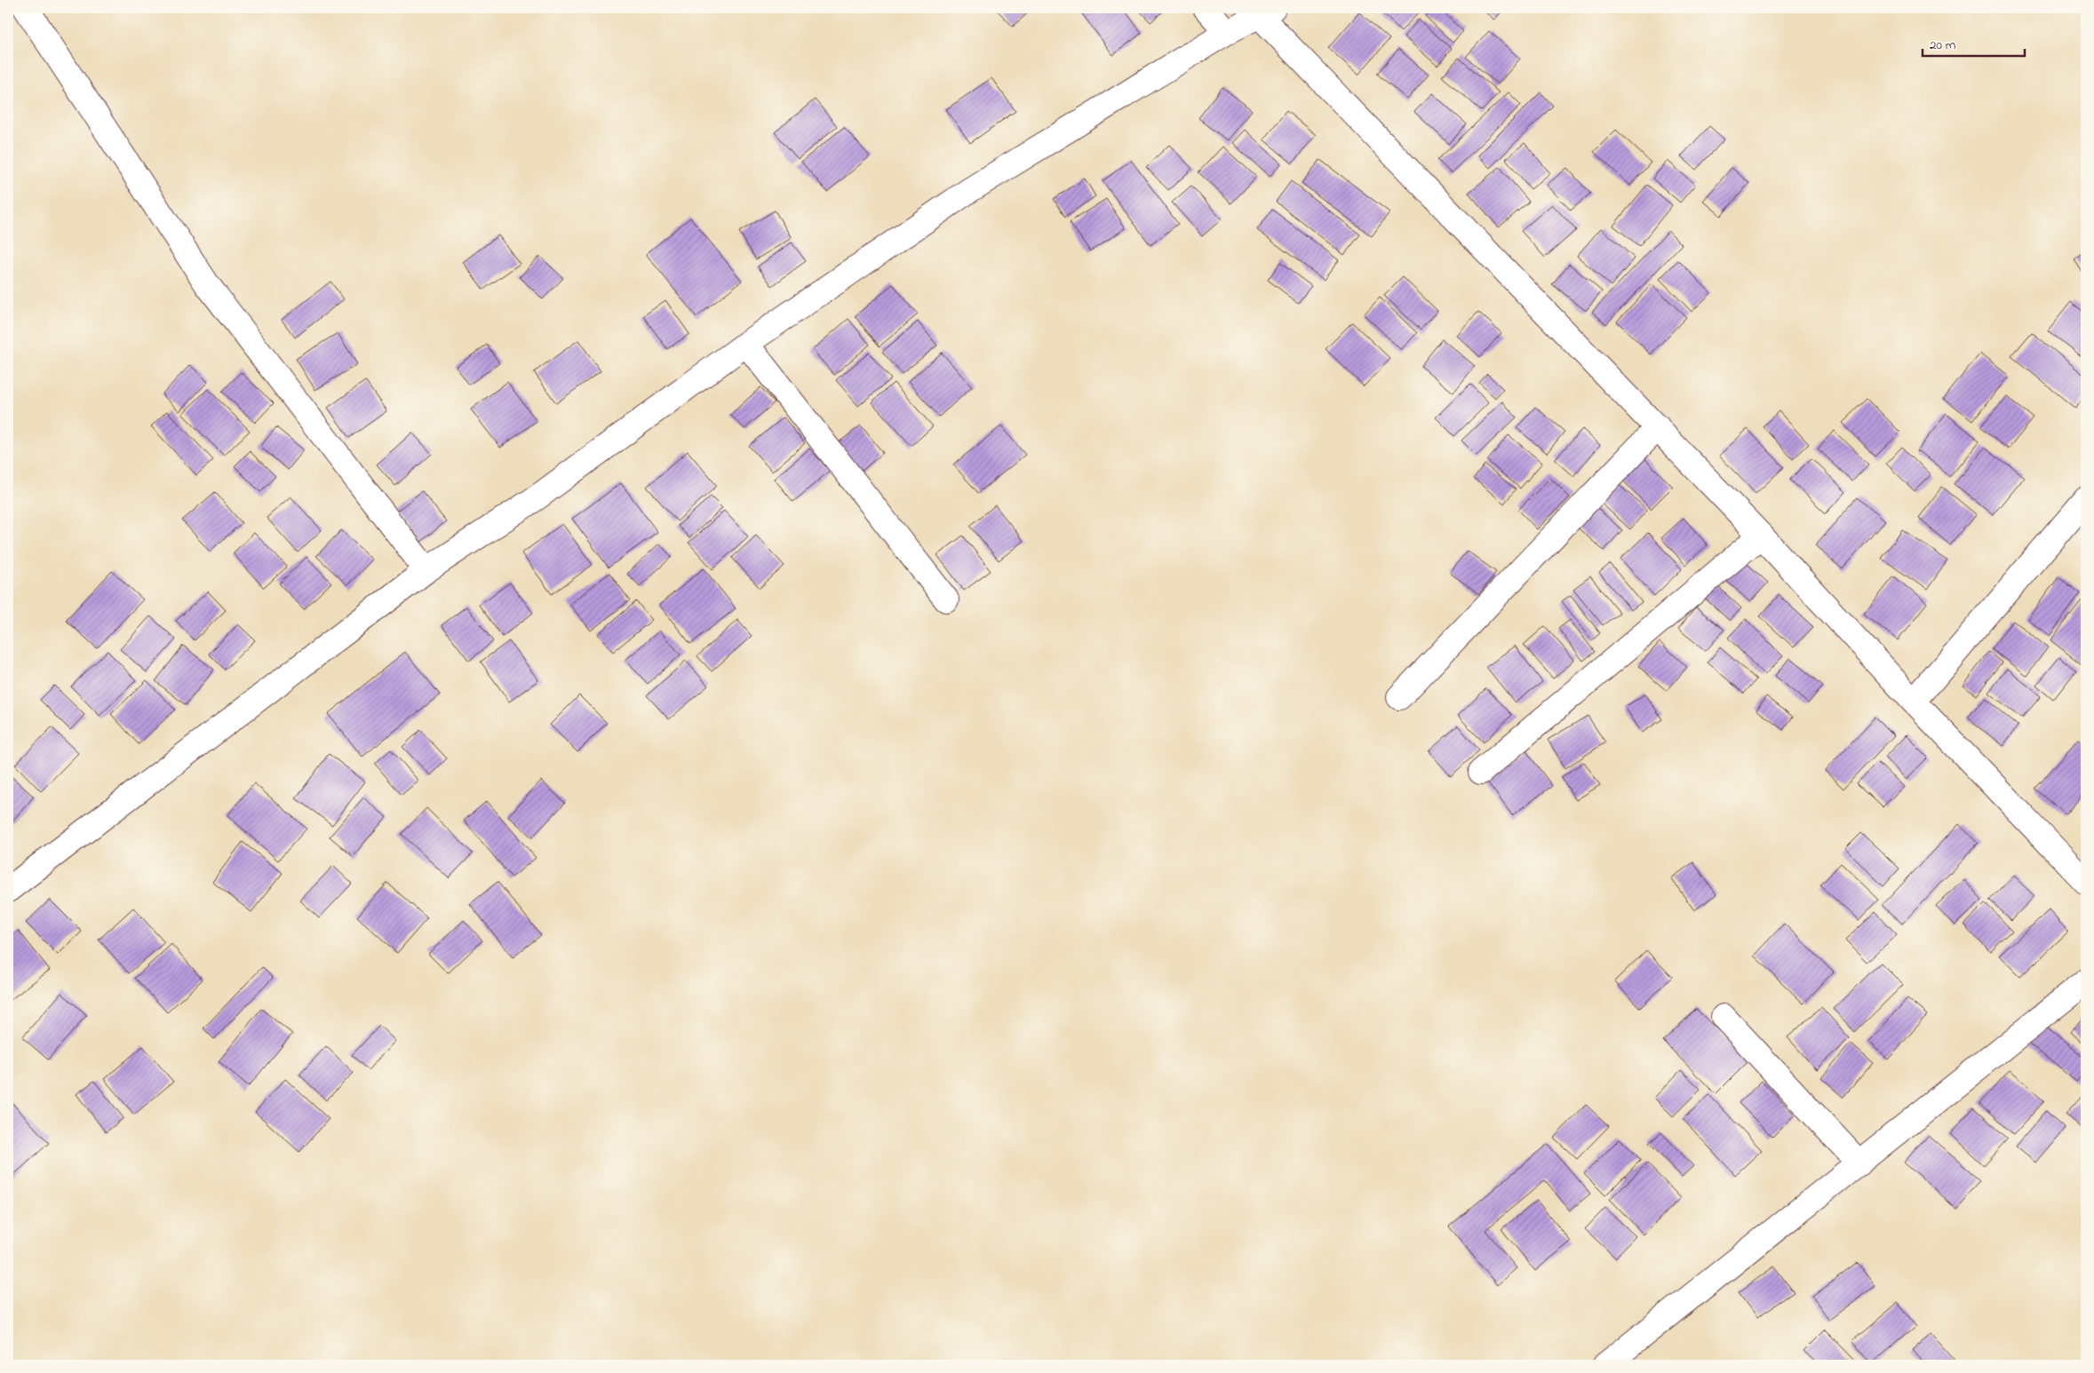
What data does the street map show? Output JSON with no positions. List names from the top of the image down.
{
  "scale_bar": "20 m"
}
